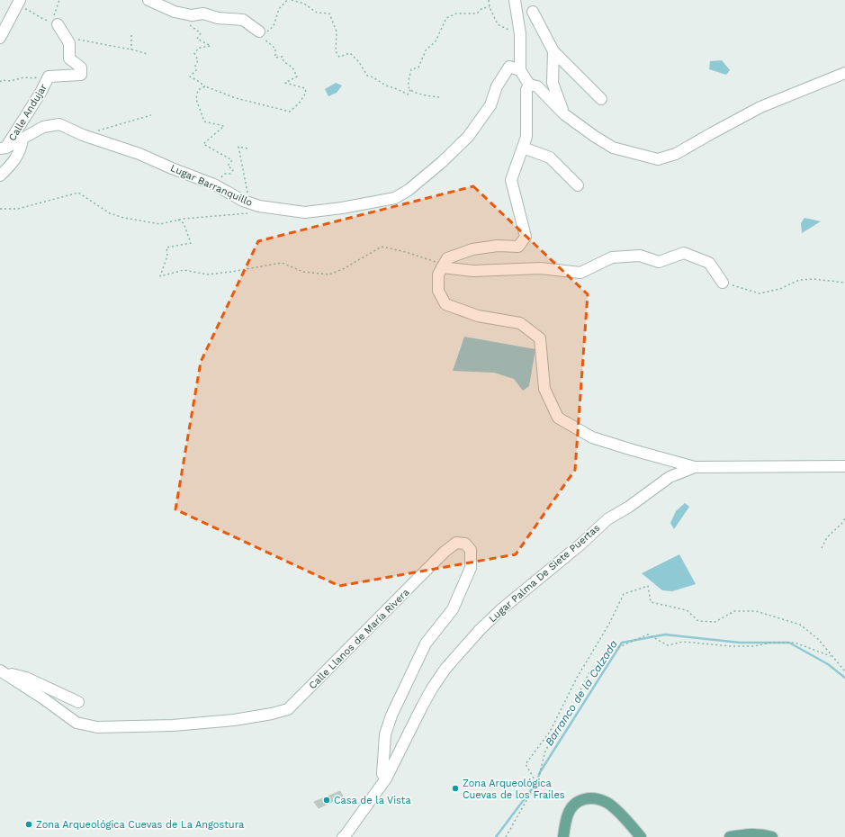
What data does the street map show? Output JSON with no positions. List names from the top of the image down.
{
  "streets": {
    "street": [
      "Calle Andujar",
      "Lugar Barranquillo",
      "Lugar Palma De Siete Puertas",
      "Calle Llanos de María Rivera"
    ]
  },
  "crossings": [
    ["Calle Andujar", "Lugar Barranquillo"],
    ["Lugar Palma De Siete Puertas", "Calle Llanos de María Rivera"]
  ],
  "water": ["Barranco de la Calzada"],
  "places": ["Zona Arqueológica Cuevas de los Frailes", "Casa de la Vista", "Zona Arqueológica Cuevas de La Angostura"]
}
